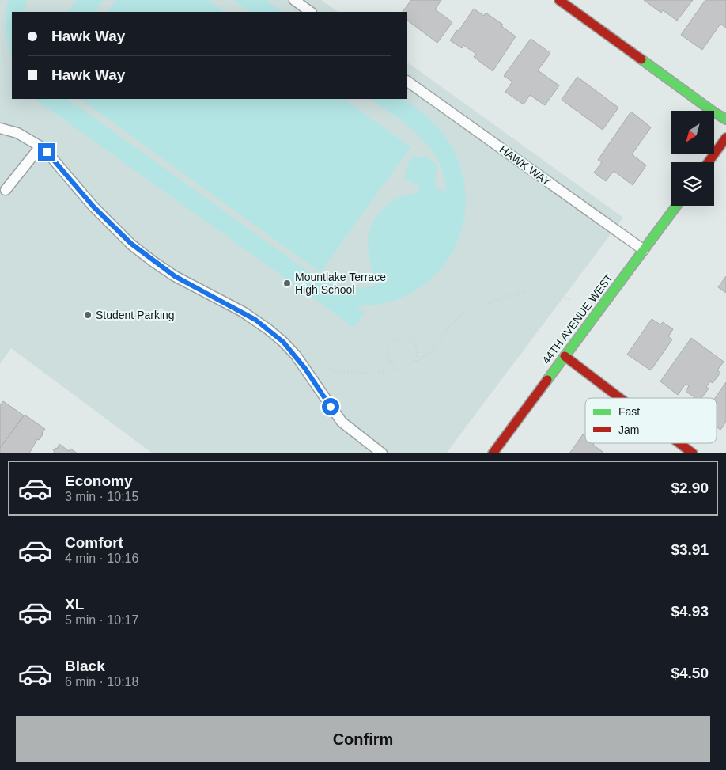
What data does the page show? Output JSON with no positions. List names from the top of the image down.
{
  "streets": {
    "street": ["44TH AVENUE WEST"],
    "lane": ["HAWK WAY"]
  },
  "crossings": [
    ["HAWK WAY", "44TH AVENUE WEST"]
  ],
  "places": ["Mountlake Terrace High School", "Student Parking"],
  "legend": ["Fast", "Jam"],
  "north": "bottom left",
  "page": {
    "banner": ["Hawk Way", "Hawk Way"],
    "list": [
      {
        "name": "Economy",
        "note": "3 min · 10:15",
        "value": "$2.90"
      },
      {
        "name": "Comfort",
        "note": "4 min · 10:16",
        "value": "$3.91"
      },
      {
        "name": "XL",
        "note": "5 min · 10:17",
        "value": "$4.93"
      },
      {
        "name": "Black",
        "note": "6 min · 10:18",
        "value": "$4.50"
      }
    ],
    "buttons": "Confirm"
  }
}
